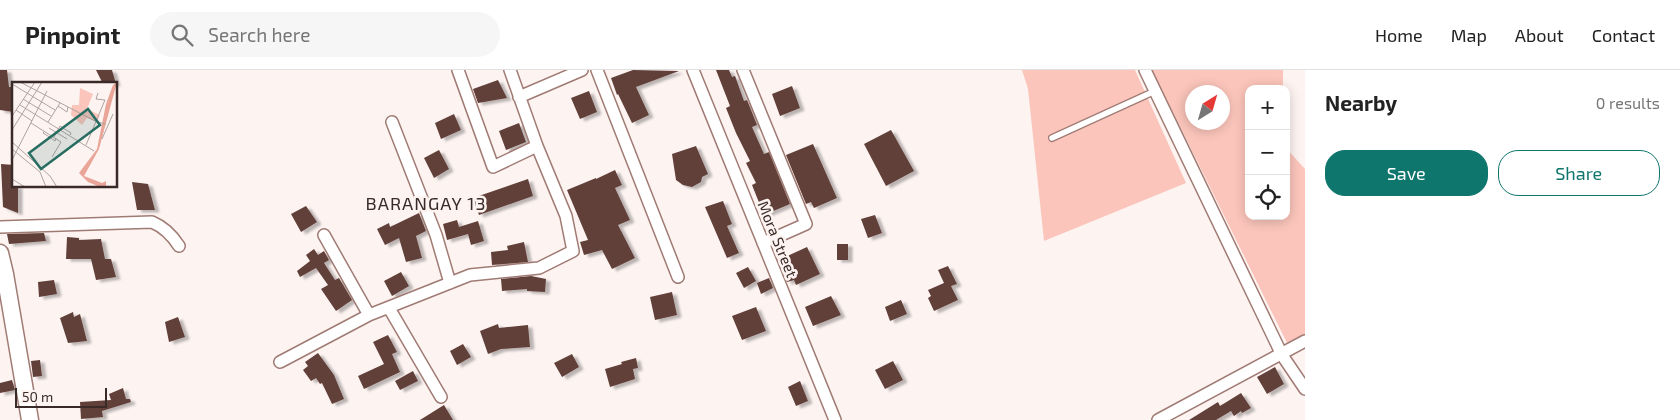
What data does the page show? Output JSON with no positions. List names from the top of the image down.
{
  "streets": {
    "street": ["Mora Street"]
  },
  "districts": ["BARANGAY 13"],
  "scale_bar": "50 m",
  "north": "top right",
  "page": {
    "header": "Pinpoint",
    "search": "Search here",
    "nav": [
      "Home",
      "Map",
      "About",
      "Contact"
    ],
    "heading": ["Nearby", "0 results"],
    "map_buttons": ["+", "−"],
    "buttons": ["Save", "Share"],
    "scale": "50 m"
  }
}
